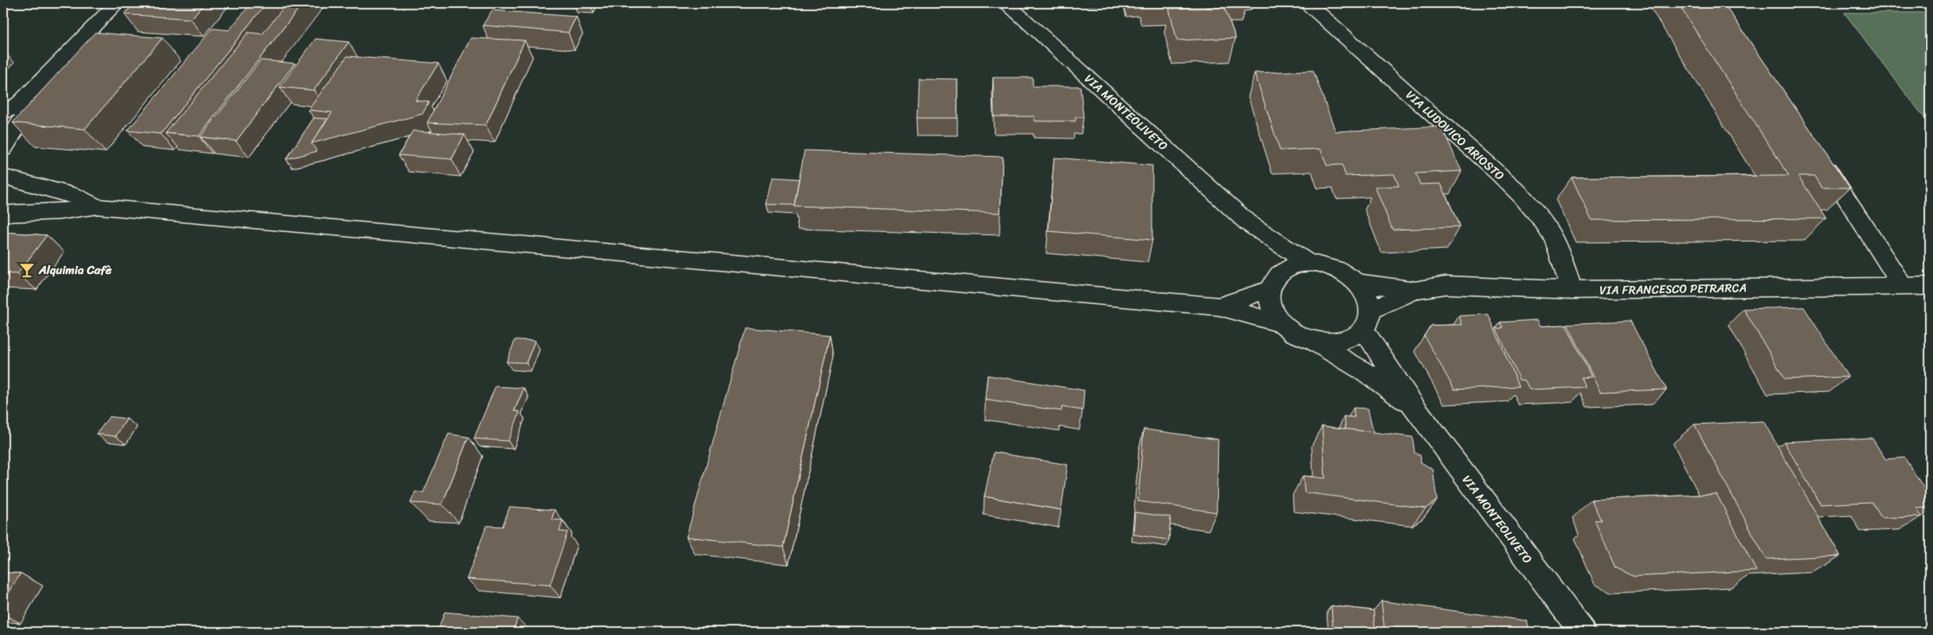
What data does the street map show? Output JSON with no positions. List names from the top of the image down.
{
  "streets": {
    "street": ["VIA MONTEOLIVETO", "VIA LUDOVICO ARIOSTO", "VIA FRANCESCO PETRARCA"]
  },
  "crossings": [
    ["VIA MONTEOLIVETO", "VIA FRANCESCO PETRARCA"],
    ["VIA LUDOVICO ARIOSTO", "VIA FRANCESCO PETRARCA"]
  ],
  "places": {
    "bar": ["Alquimia Cafè"]
  }
}
